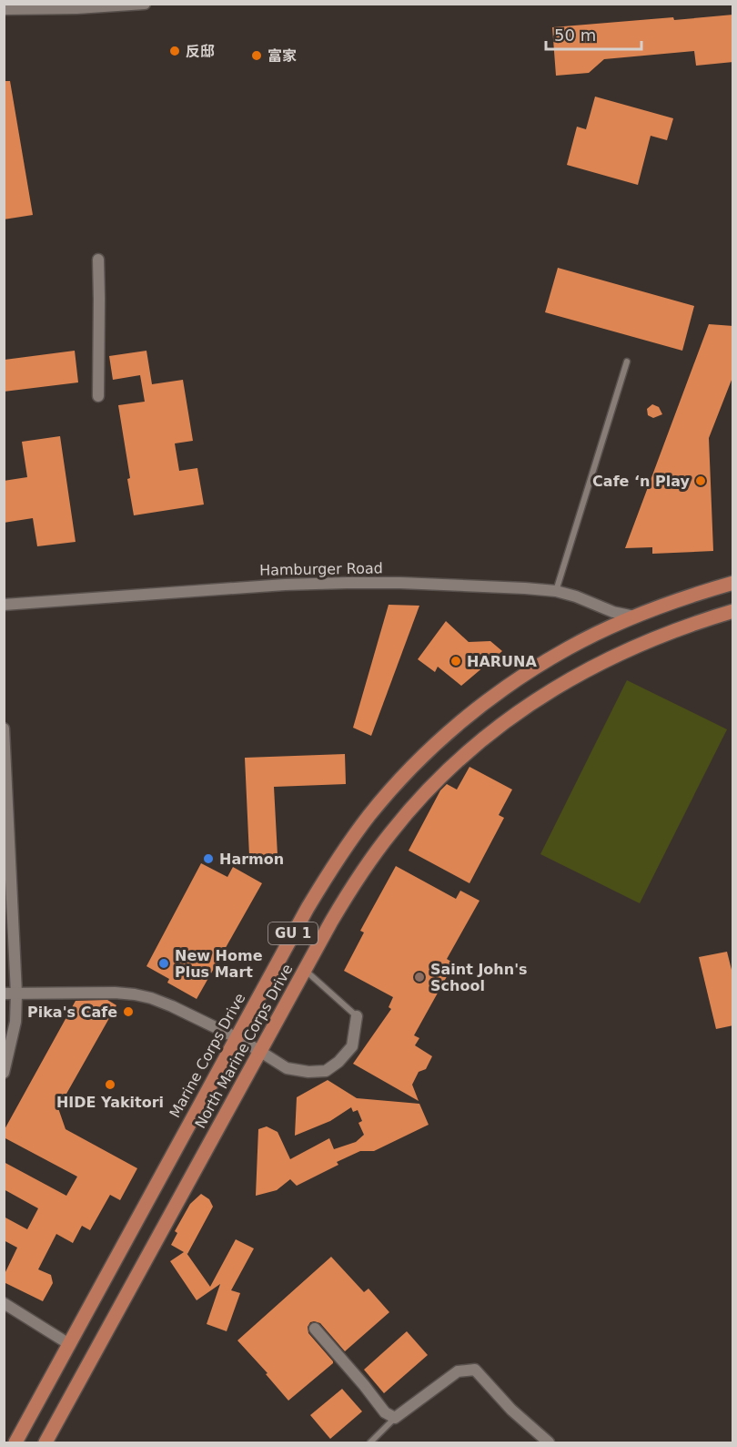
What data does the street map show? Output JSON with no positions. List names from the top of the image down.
{
  "streets": {
    "main road": ["GU 1", "North Marine Corps Drive", "Marine Corps Drive"],
    "street": ["Hamburger Road"]
  },
  "crossings": [
    ["Hamburger Road", "Marine Corps Drive"]
  ],
  "places": [
    "反邸",
    "富家",
    "Cafe ‘n Play",
    "HARUNA",
    "Harmon",
    "New Home Plus Mart",
    "Saint John's School",
    "Pika's Cafe",
    "HIDE Yakitori"
  ],
  "scale_bar": "50 m"
}
